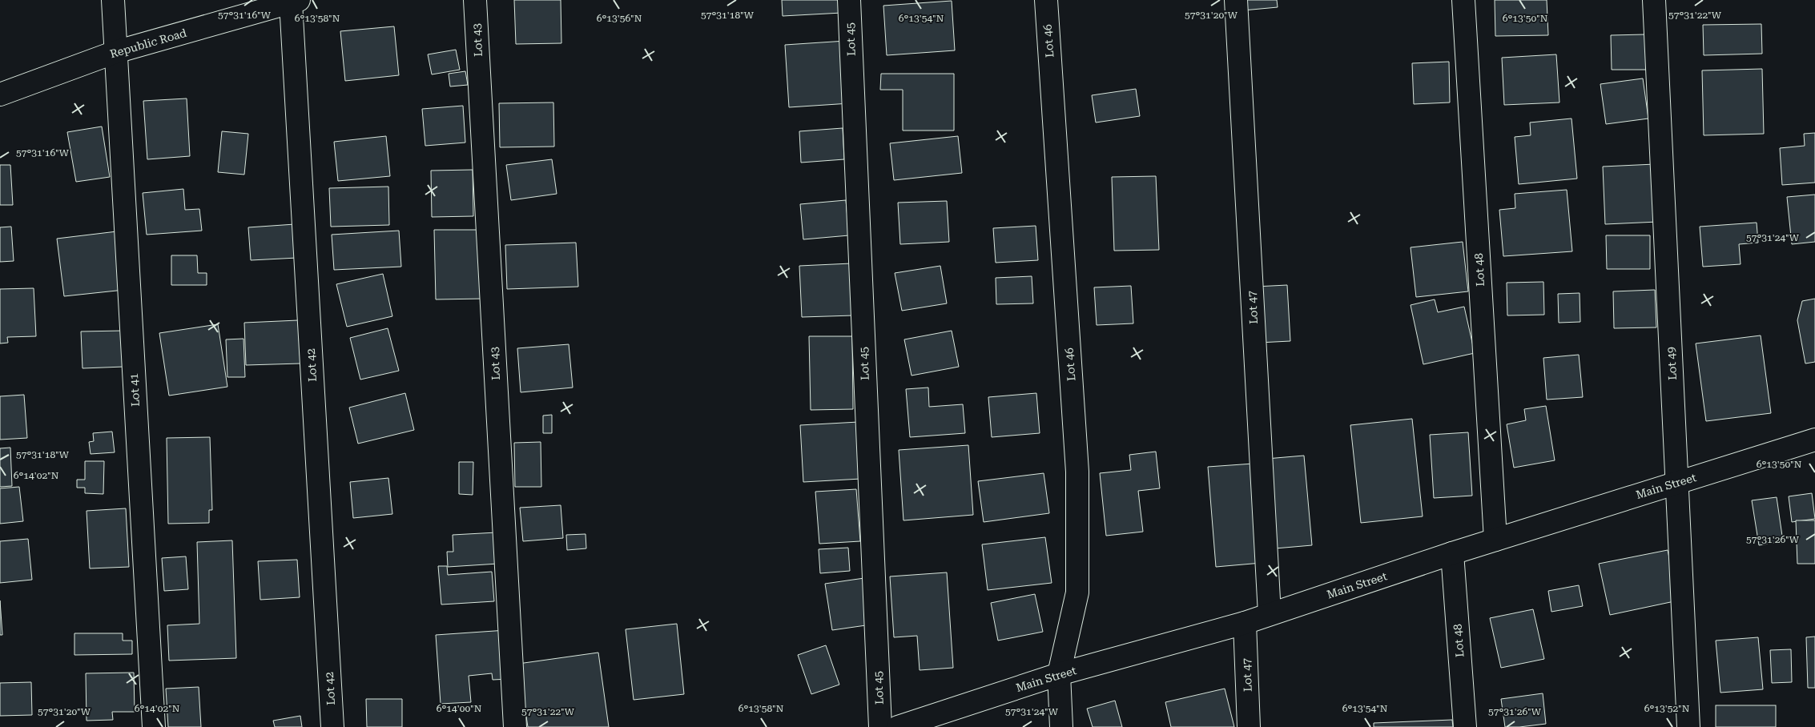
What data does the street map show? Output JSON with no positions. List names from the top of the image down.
{
  "streets": {
    "street": [
      "Lot 45",
      "Lot 43",
      "Lot 46",
      "Republic Road",
      "Lot 48",
      "Lot 47",
      "Lot 49",
      "Lot 42",
      "Lot 41",
      "Main Street"
    ]
  },
  "crossings": [
    ["Lot 46", "Main Street"],
    ["Republic Road", "Lot 42"],
    ["Republic Road", "Lot 41"],
    ["Lot 48", "Main Street"],
    ["Lot 47", "Main Street"],
    ["Lot 49", "Main Street"]
  ],
  "coordinates": [
    "57°31'16\"W",
    "57°31'18\"W",
    "57°31'20\"W",
    "57°31'22\"W",
    "6°13'54\"N",
    "6°13'58\"N",
    "6°13'56\"N",
    "6°13'50\"N",
    "57°31'24\"W",
    "6°14'02\"N",
    "57°31'26\"W",
    "6°14'00\"N",
    "6°13'52\"N"
  ]
}
